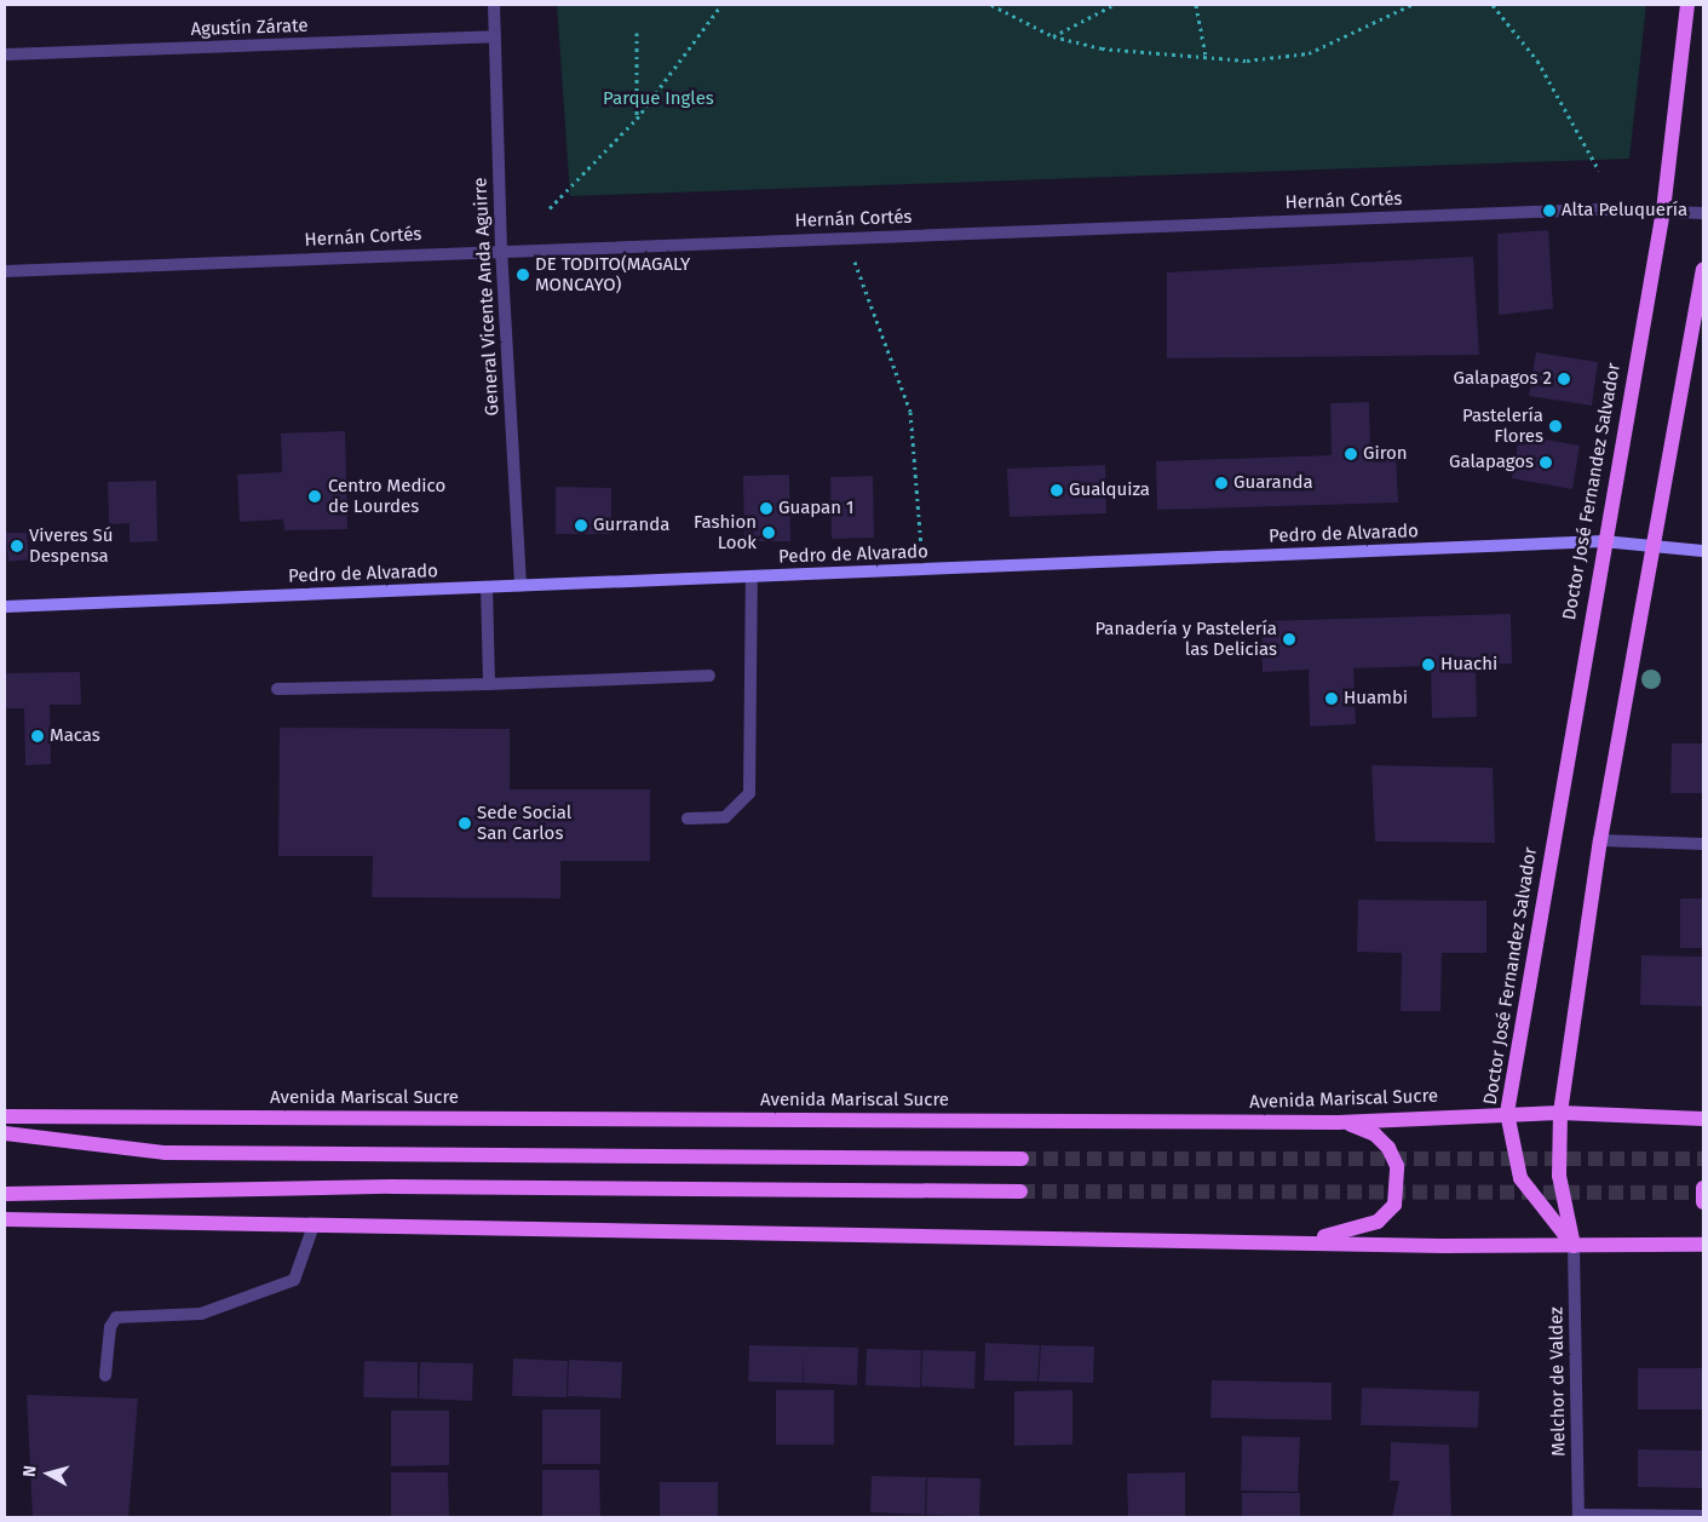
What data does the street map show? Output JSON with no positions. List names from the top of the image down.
{
  "streets": {
    "main road": ["Doctor José Fernandez Salvador", "Pedro de Alvarado", "Avenida Mariscal Sucre"],
    "street": [
      "Agustín Zárate",
      "Hernán Cortés",
      "General Vicente Anda Aguirre",
      "Melchor de Valdez"
    ]
  },
  "crossings": [
    ["Agustín Zárate", "General Vicente Anda Aguirre"],
    ["Hernán Cortés", "General Vicente Anda Aguirre"],
    ["Hernán Cortés", "Doctor José Fernandez Salvador"],
    ["General Vicente Anda Aguirre", "Pedro de Alvarado"],
    ["Doctor José Fernandez Salvador", "Pedro de Alvarado"],
    ["Doctor José Fernandez Salvador", "Avenida Mariscal Sucre"],
    ["Doctor José Fernandez Salvador", "Melchor de Valdez"]
  ],
  "parks": ["Parque Ingles"],
  "places": [
    "Alta Peluquería",
    "DE TODITO(MAGALY MONCAYO)",
    "Galapagos 2",
    "Pastelería Flores",
    "Giron",
    "Galapagos",
    "Guaranda",
    "Gualquiza",
    "Centro Medico de Lourdes",
    "Guapan 1",
    "Gurranda",
    "Fashion Look",
    "Viveres Sú Despensa",
    "Panadería y Pastelería las Delicias",
    "Huachi",
    "Huambi",
    "Macas",
    "Sede Social San Carlos"
  ],
  "north": "left"
}
